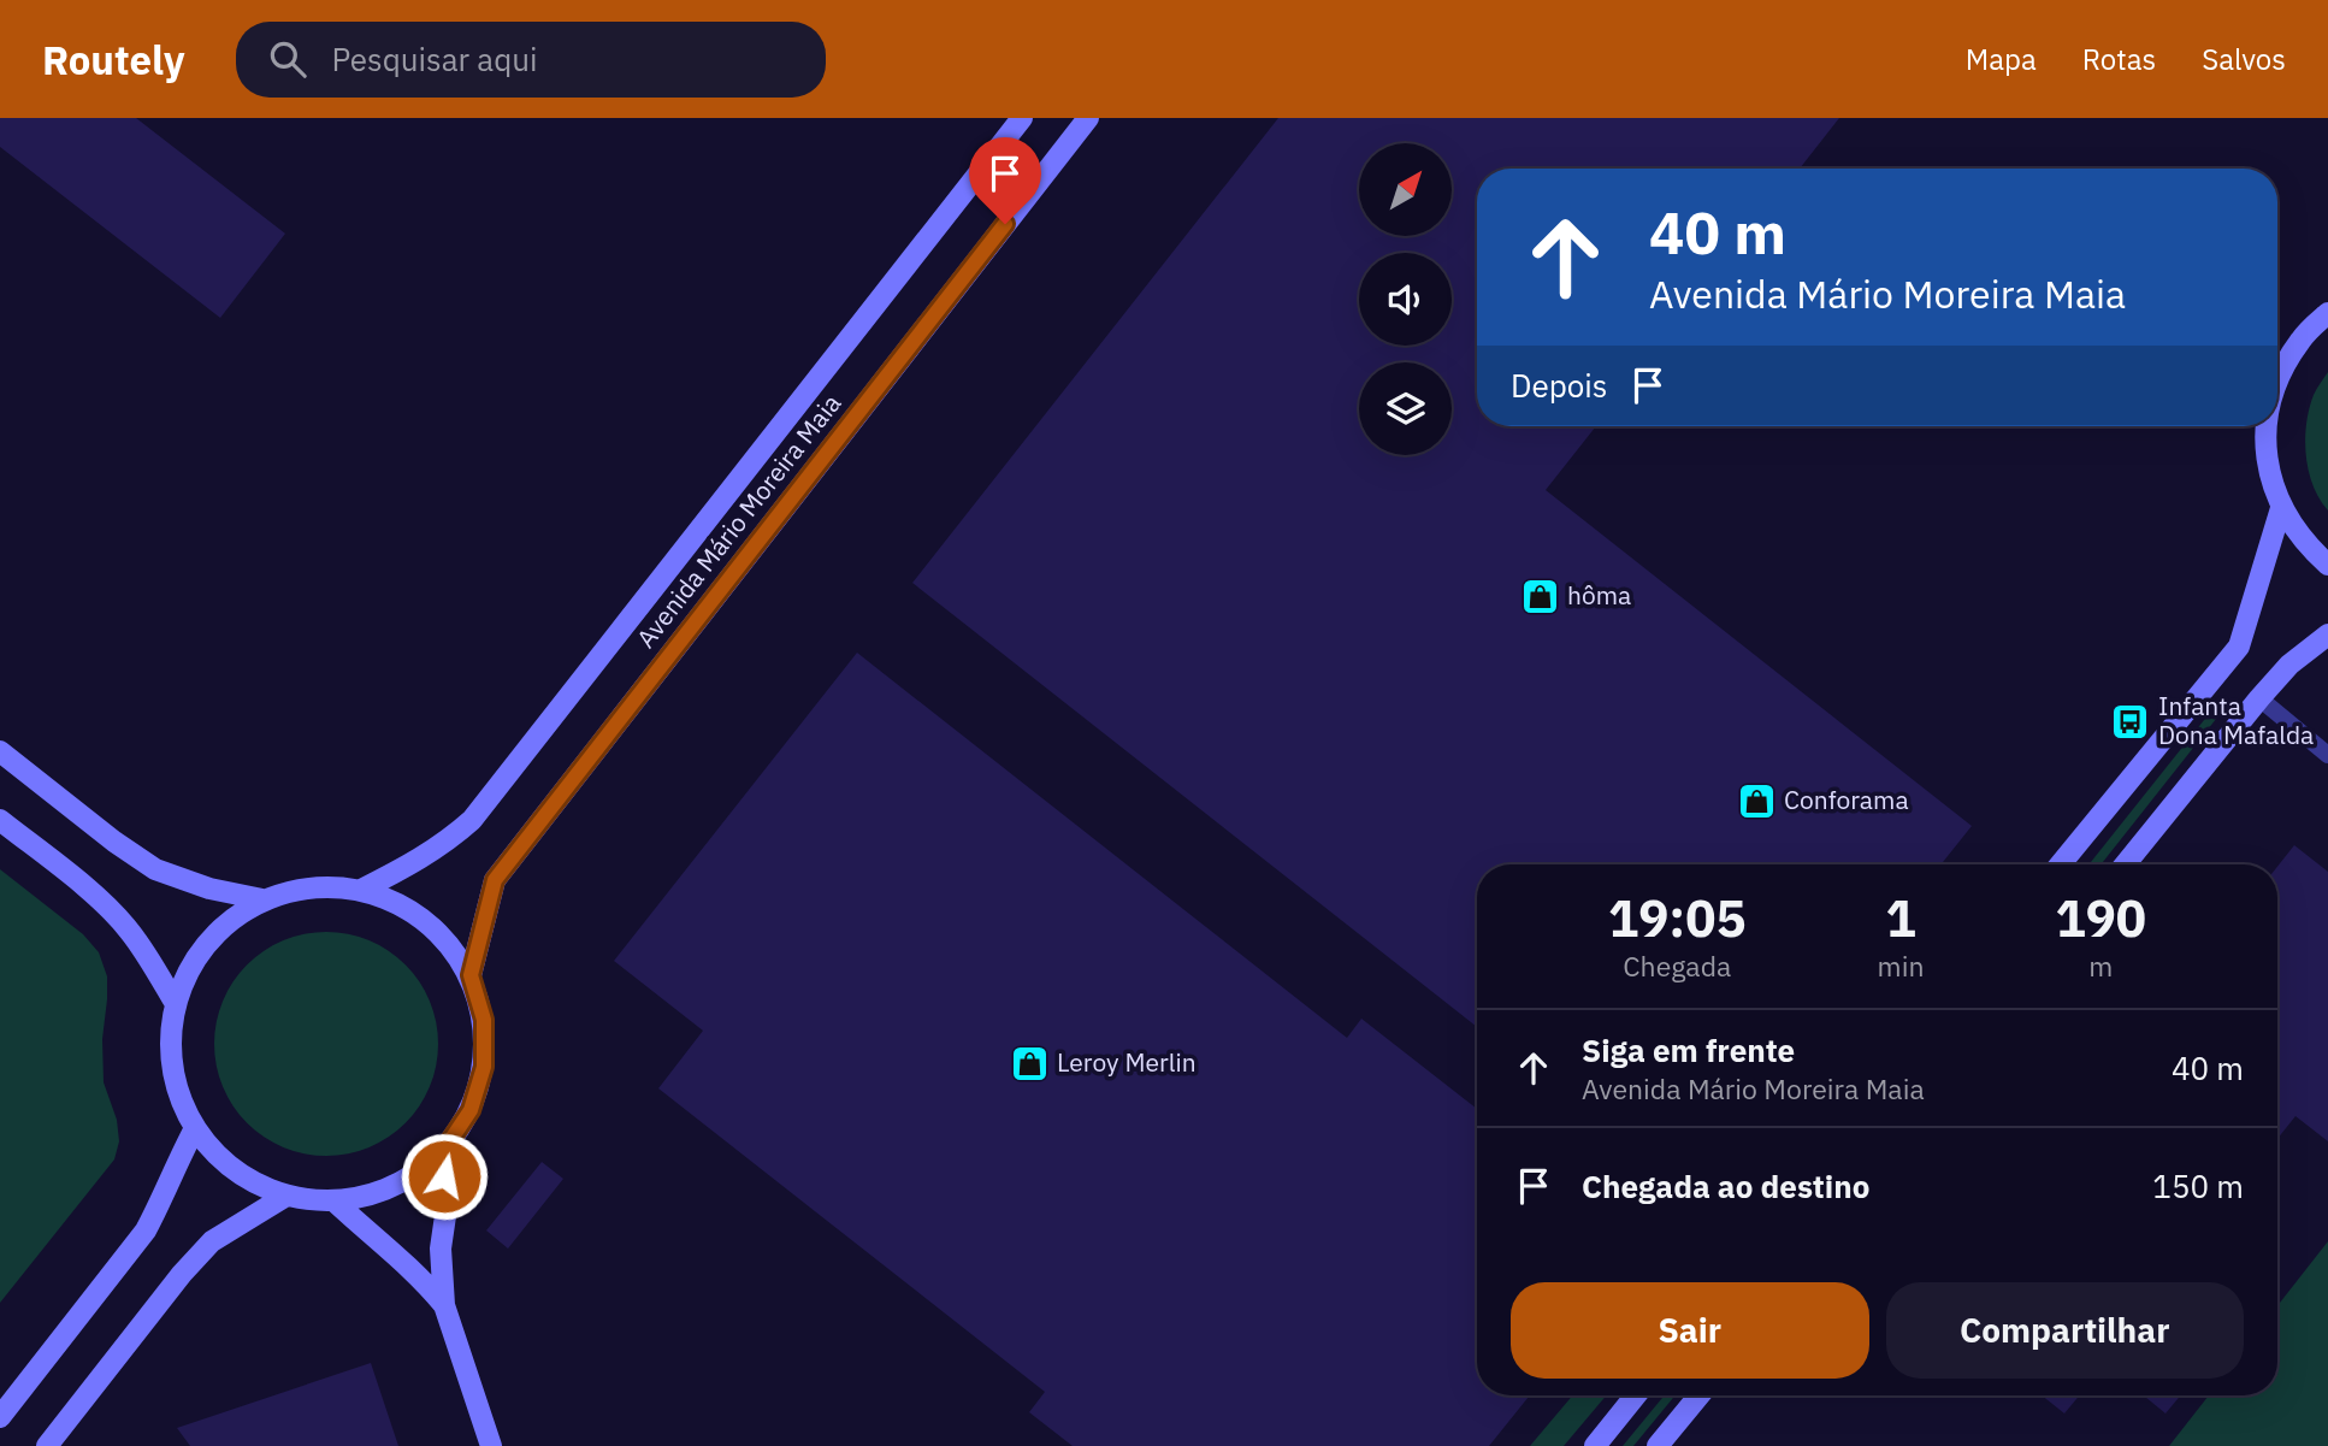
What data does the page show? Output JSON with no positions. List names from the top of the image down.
{
  "streets": {
    "main road": ["Avenida Mário Moreira Maia"]
  },
  "places": {
    "shop": ["hôma", "Conforama", "Leroy Merlin"],
    "bus stop": ["Infanta Dona Mafalda"]
  },
  "north": "top right",
  "page": {
    "header": "Routely",
    "search": "Pesquisar aqui",
    "nav": ["Mapa", "Rotas", "Salvos"],
    "turn": ["40 m", "Avenida Mário Moreira Maia"],
    "then": "Depois",
    "eta": [
      "19:05",
      "Chegada",
      "1",
      "min",
      "190",
      "m"
    ],
    "list": [
      {
        "name": "Siga em frente",
        "note": "Avenida Mário Moreira Maia",
        "value": "40 m"
      },
      {
        "name": "Chegada ao destino",
        "value": "150 m"
      }
    ],
    "buttons": ["Sair", "Compartilhar"]
  }
}
